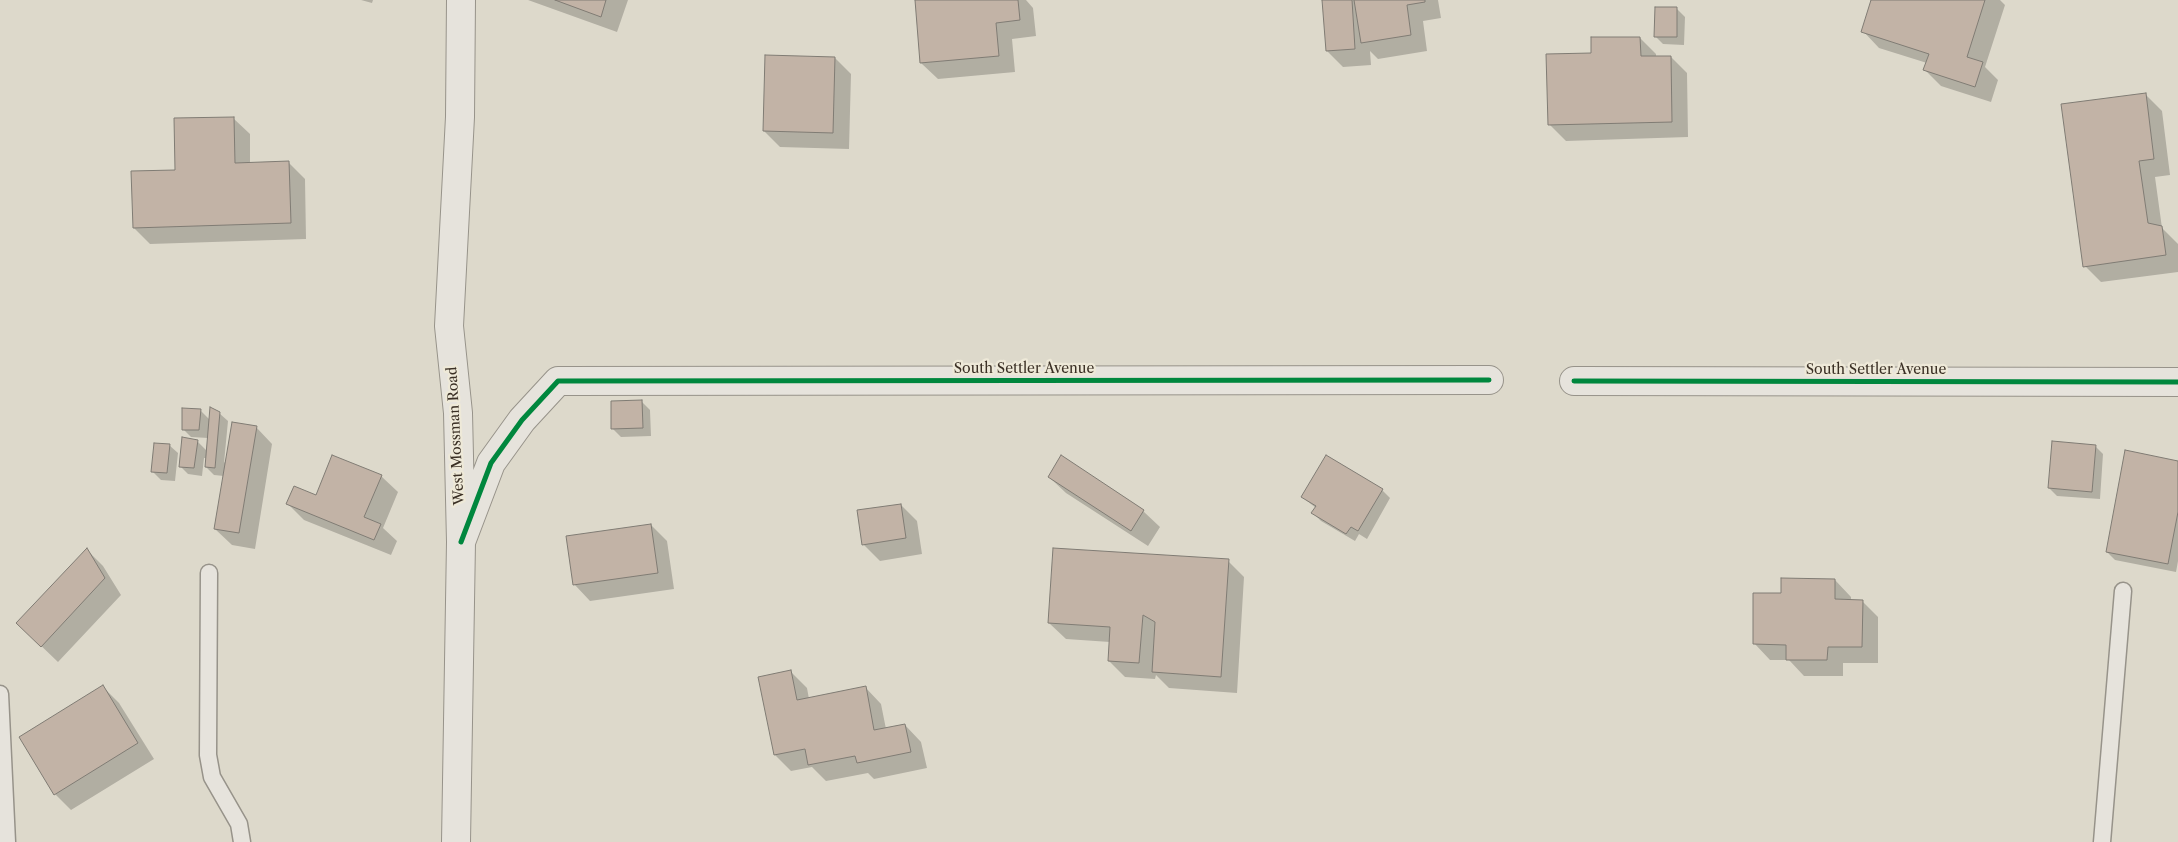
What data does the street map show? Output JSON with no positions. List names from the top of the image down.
{
  "streets": {
    "street": ["South Settler Avenue", "West Mossman Road"]
  },
  "crossings": [
    ["South Settler Avenue", "West Mossman Road"]
  ]
}
